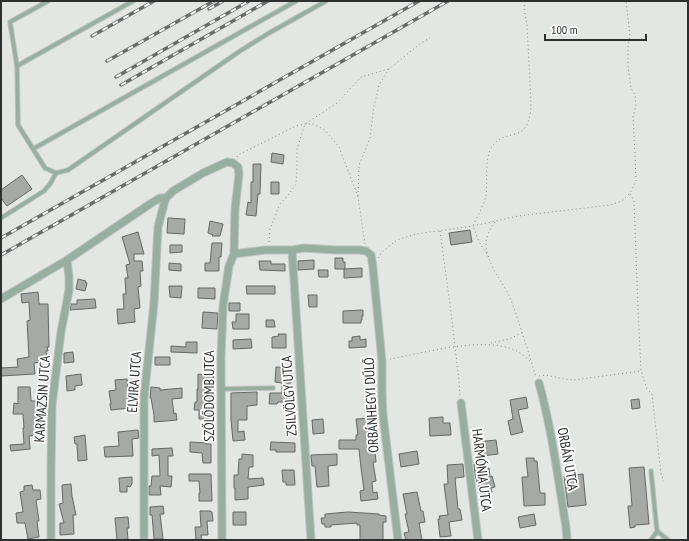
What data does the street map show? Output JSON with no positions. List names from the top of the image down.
{
  "streets": {
    "street": [
      "ELVIRA UTCA",
      "SZŐLŐDOMB UTCA",
      "ZSILVÖLGY UTCA",
      "KARMAZSIN UTCA",
      "ORBÁNHEGYI DŰLŐ",
      "ORBÁN UTCA",
      "HARMÓNIA UTCA"
    ]
  },
  "scale_bar": "100 m"
}
